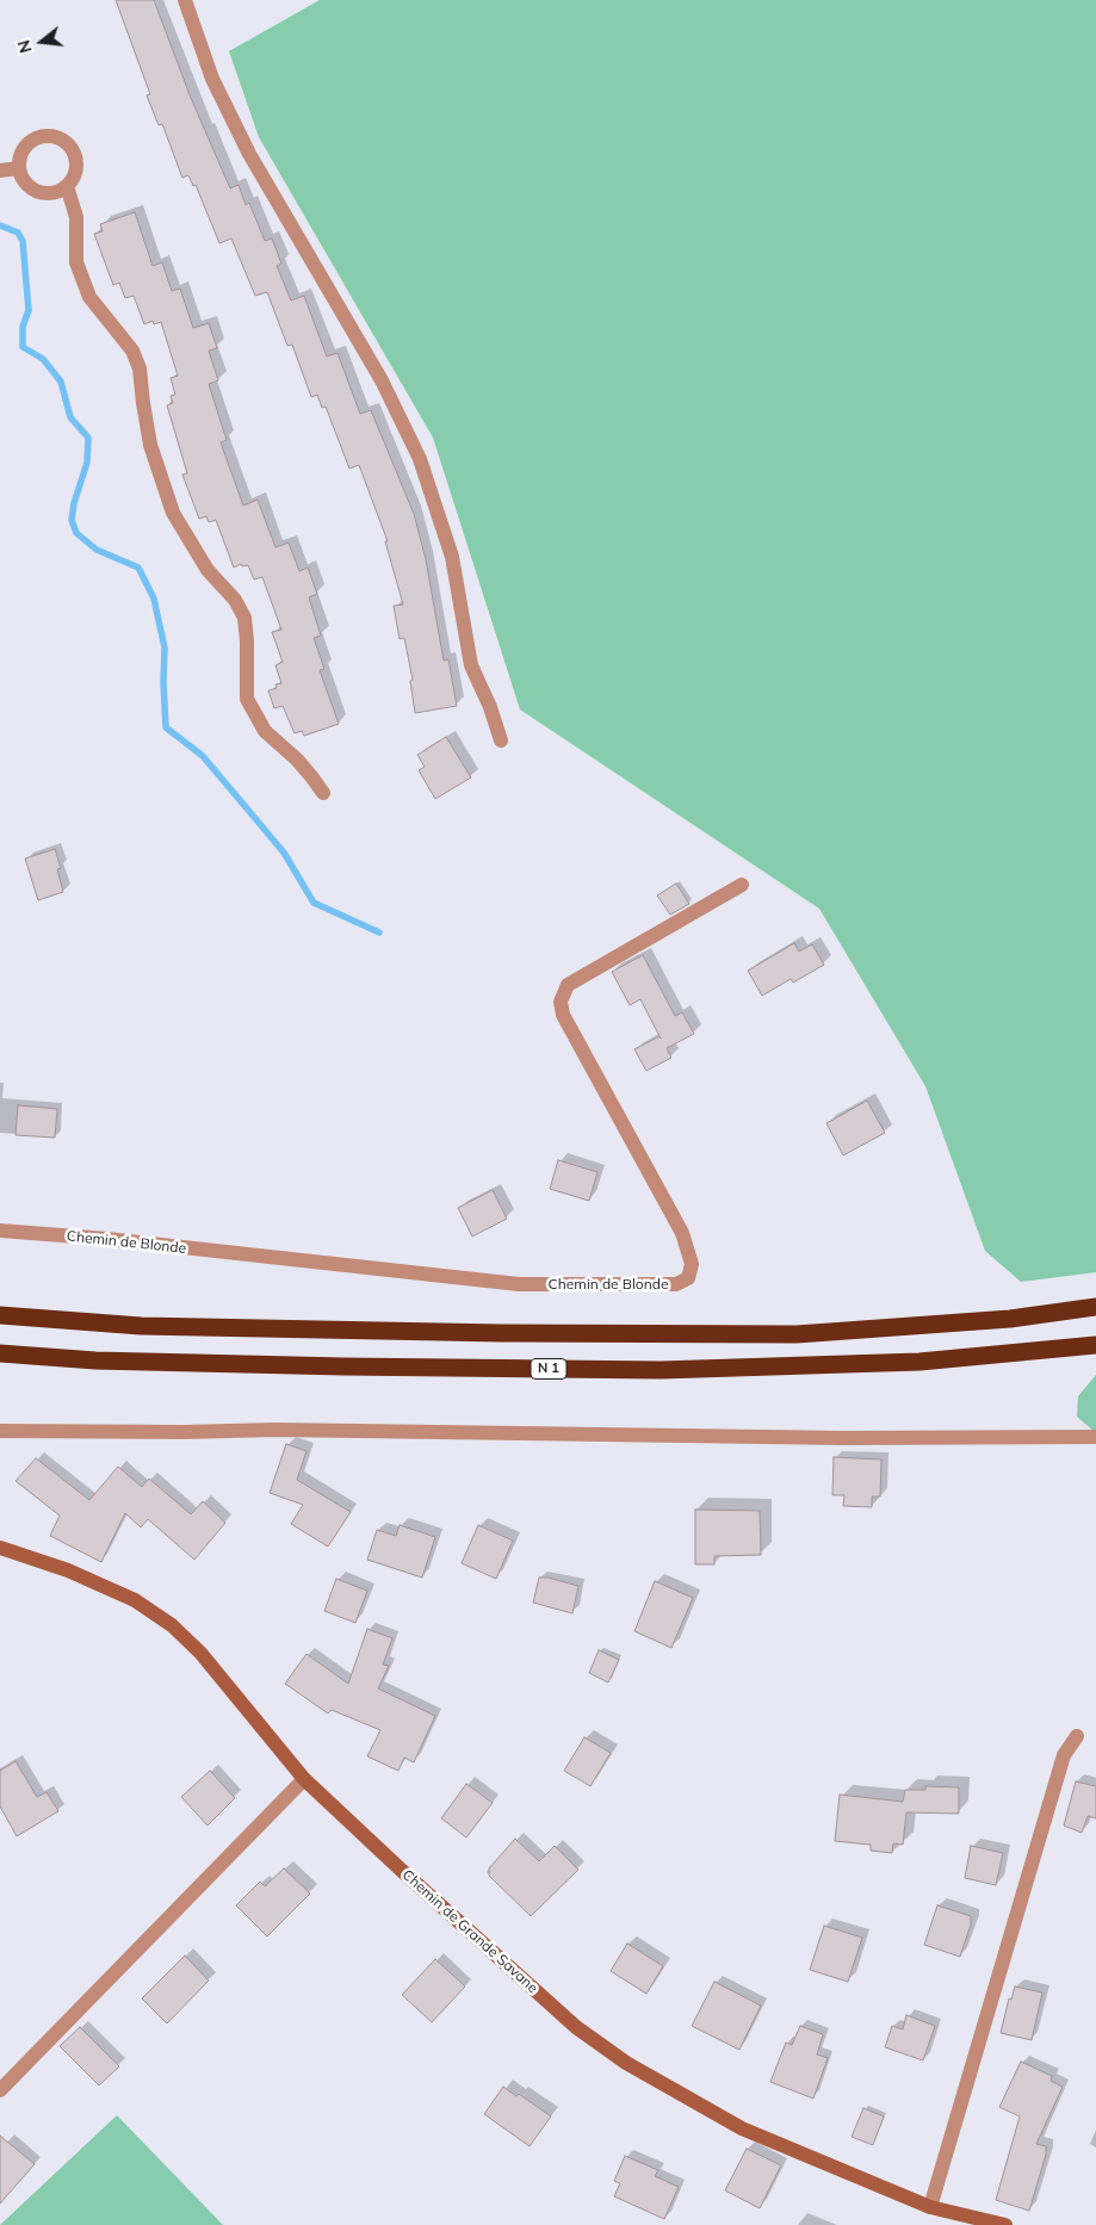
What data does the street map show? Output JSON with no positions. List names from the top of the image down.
{
  "streets": {
    "highway": ["N 1"],
    "street": ["Chemin de Blonde", "Chemin de Grande Savane"]
  },
  "north": "left"
}
